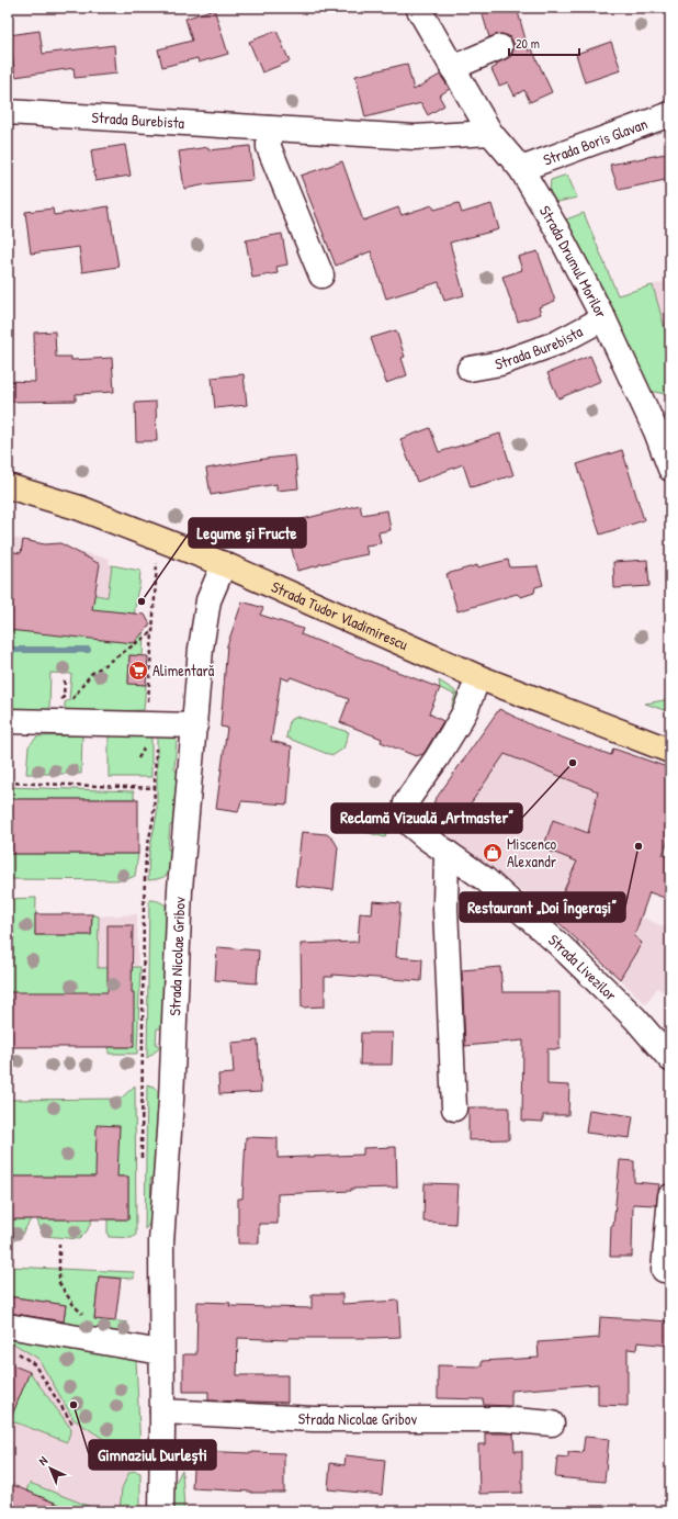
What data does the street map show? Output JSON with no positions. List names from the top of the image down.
{
  "streets": {
    "main road": ["Strada Tudor Vladimirescu"],
    "street": [
      "Strada Burebista",
      "Strada Boris Glavan",
      "Strada Drumul Morilor",
      "Strada Nicolae Gribov",
      "Strada Livezilor"
    ]
  },
  "crossings": [
    ["Strada Burebista", "Strada Drumul Morilor"],
    ["Strada Boris Glavan", "Strada Drumul Morilor"],
    ["Strada Tudor Vladimirescu", "Strada Nicolae Gribov"],
    ["Strada Tudor Vladimirescu", "Strada Livezilor"]
  ],
  "places": {
    "other": [
      "Legume și Fructe",
      "Reclamă Vizuală „Artmaster”",
      "Restaurant „Doi Îngerași”",
      "Gimnaziul Durlești"
    ],
    "supermarket": ["Alimentară"],
    "shop": ["Miscenco Alexandr"]
  },
  "scale_bar": "20 m",
  "north": "top left"
}
